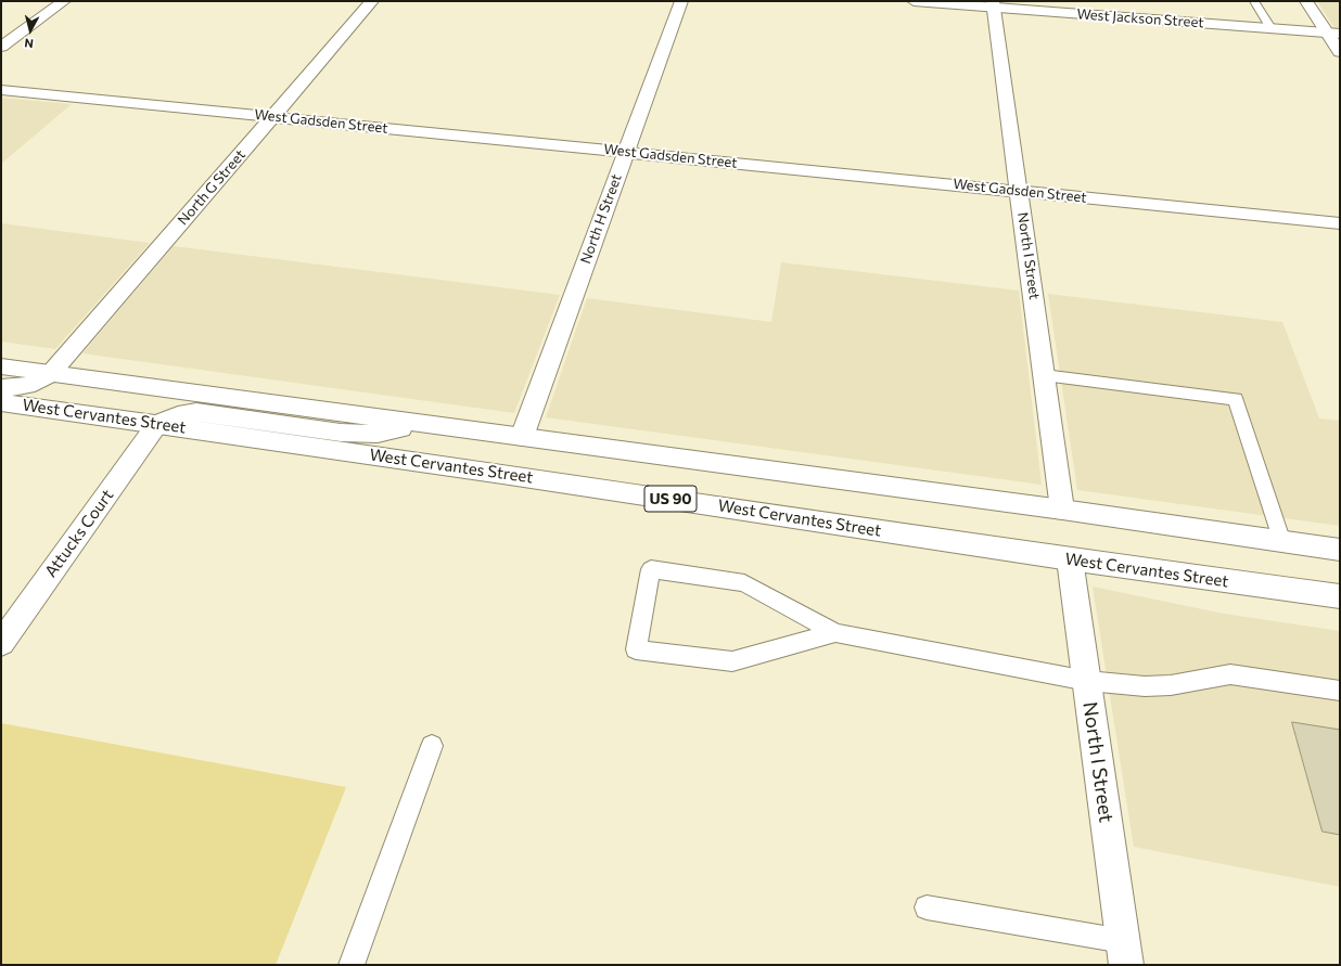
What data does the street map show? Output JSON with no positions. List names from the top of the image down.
{
  "streets": {
    "street": [
      "West Jackson Street",
      "West Gadsden Street",
      "North G Street",
      "North H Street",
      "North I Street",
      "West Cervantes Street",
      "US 90",
      "Attucks Court"
    ]
  },
  "crossings": [
    ["West Jackson Street", "North I Street"],
    ["West Gadsden Street", "North G Street"],
    ["West Gadsden Street", "North H Street"],
    ["West Gadsden Street", "North I Street"],
    ["North I Street", "West Cervantes Street"],
    ["West Cervantes Street", "Attucks Court"]
  ],
  "north": "bottom"
}
